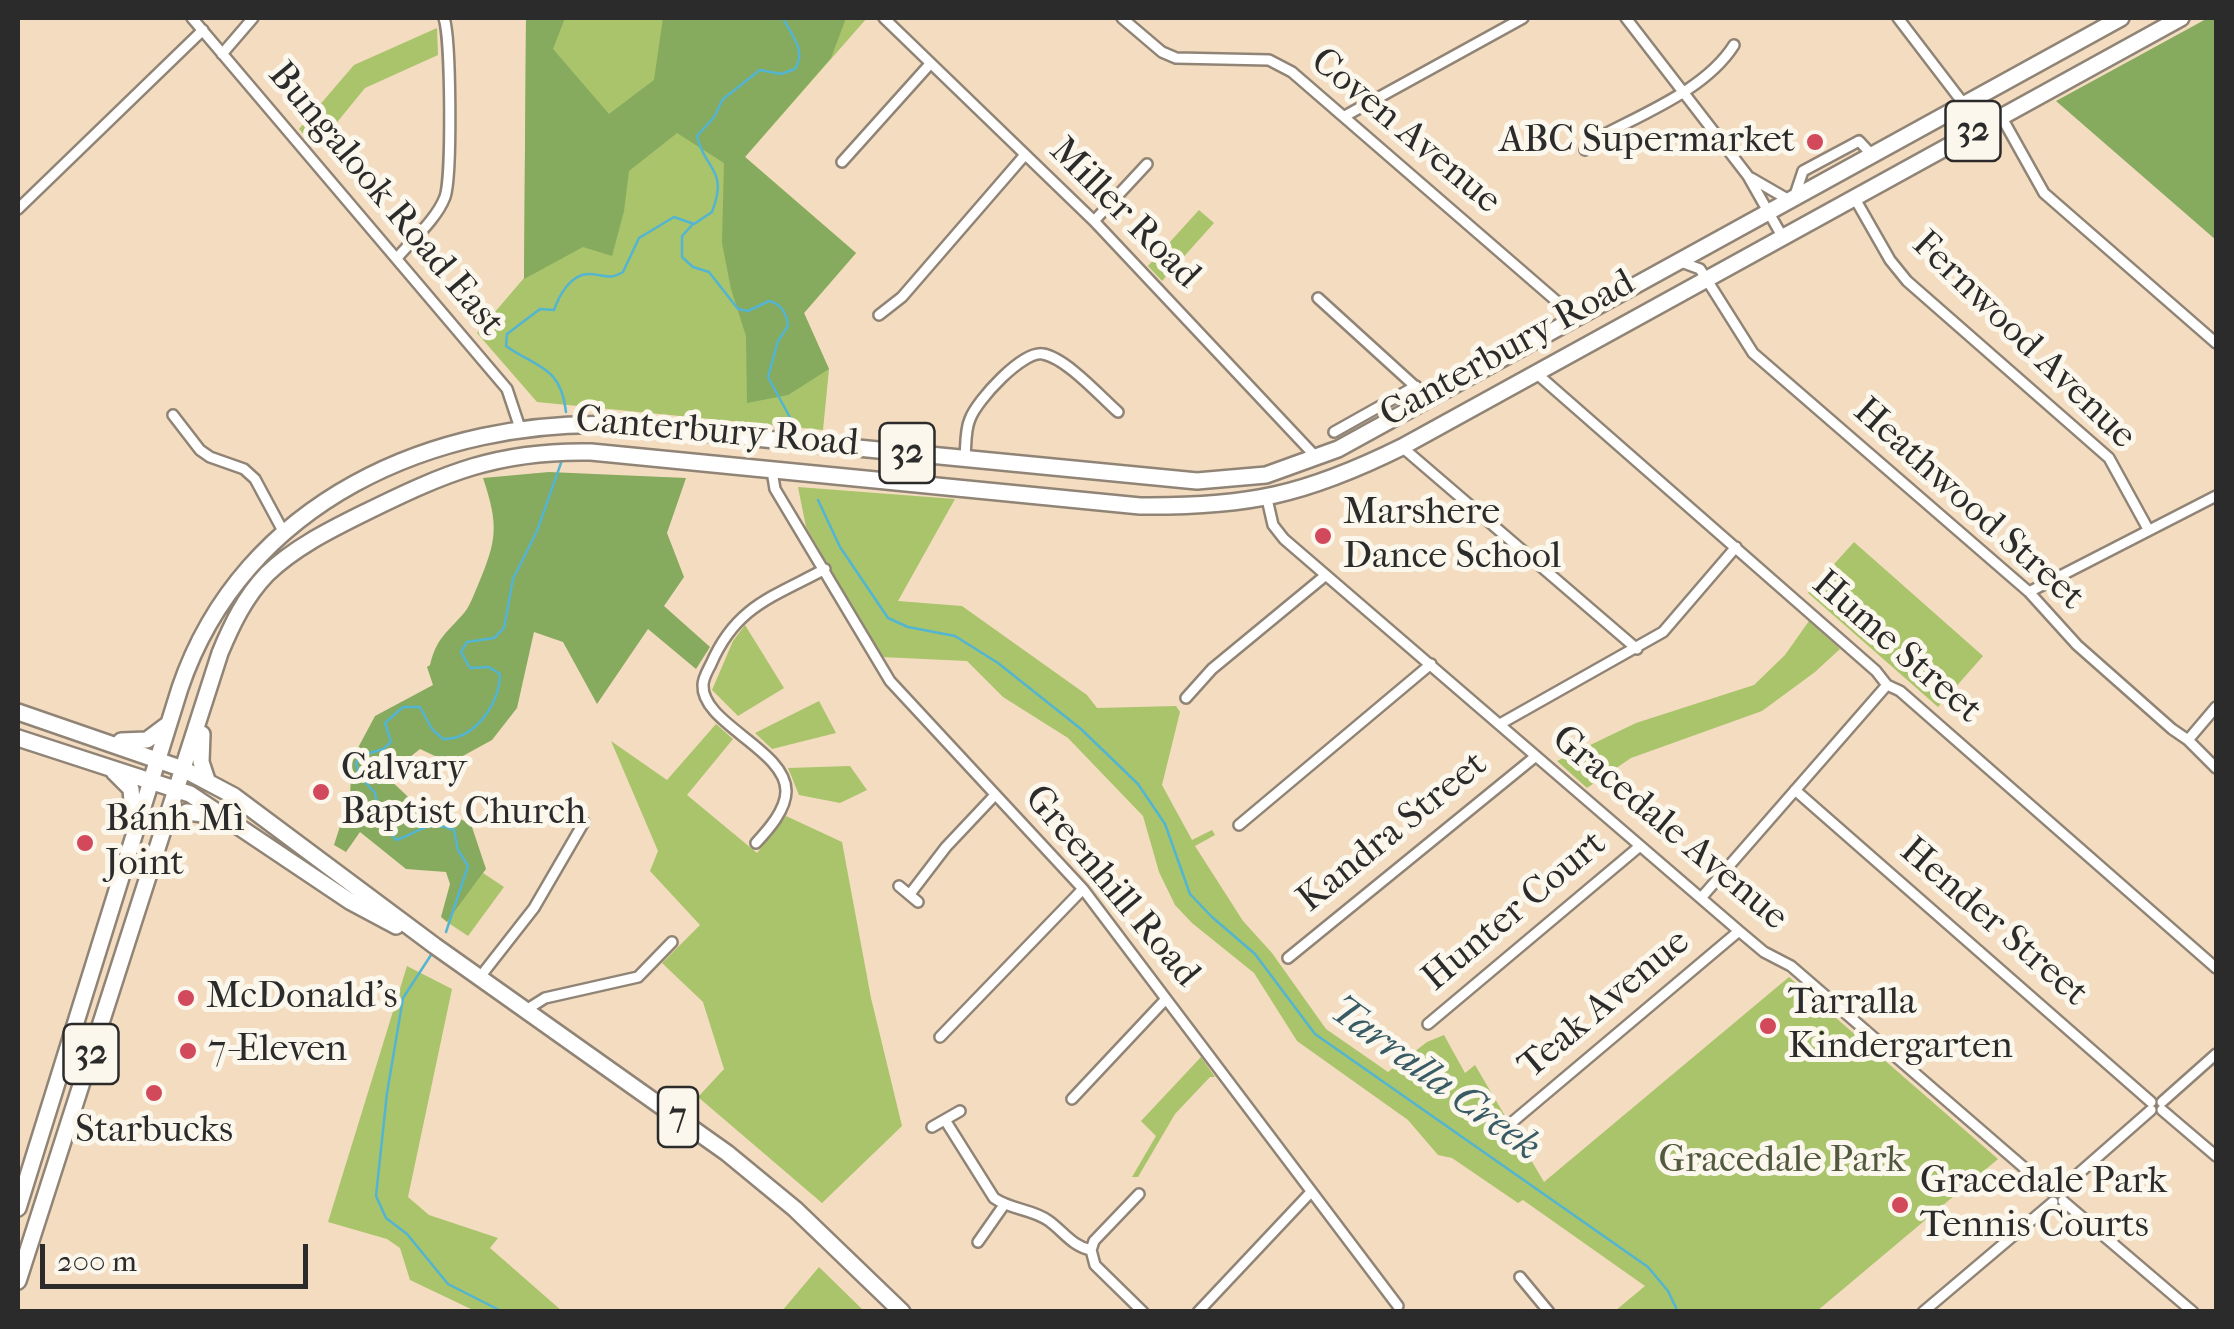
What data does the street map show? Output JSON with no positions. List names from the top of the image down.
{
  "streets": {
    "main road": ["32", "Canterbury Road", "7"],
    "street": [
      "Coven Avenue",
      "Bungalook Road East",
      "Miller Road",
      "Fernwood Avenue",
      "Heathwood Street",
      "Hume Street",
      "Gracedale Avenue",
      "Kandra Street",
      "Greenhill Road",
      "Hunter Court",
      "Hender Street",
      "Teak Avenue"
    ]
  },
  "crossings": [
    ["Coven Avenue", "Canterbury Road"],
    ["Bungalook Road East", "Canterbury Road"],
    ["Miller Road", "Canterbury Road"],
    ["Fernwood Avenue", "Canterbury Road"],
    ["Canterbury Road", "Heathwood Street"],
    ["Canterbury Road", "Hume Street"],
    ["Canterbury Road", "Gracedale Avenue"],
    ["Canterbury Road", "Greenhill Road"],
    ["Canterbury Road", "7"],
    ["Gracedale Avenue", "Kandra Street"],
    ["Gracedale Avenue", "Hunter Court"],
    ["Gracedale Avenue", "Teak Avenue"]
  ],
  "water": ["Tarralla Creek"],
  "parks": ["Gracedale Park"],
  "places": [
    "ABC Supermarket",
    "Marshere Dance School",
    "Calvary Baptist Church",
    "Bánh Mì Joint",
    "McDonald's",
    "Tarralla Kindergarten",
    "7-Eleven",
    "Starbucks",
    "Gracedale Park Tennis Courts"
  ],
  "scale_bar": "200 m"
}
